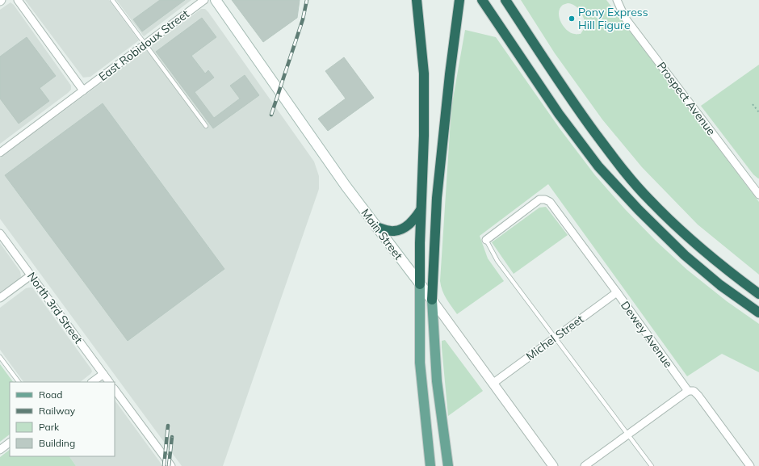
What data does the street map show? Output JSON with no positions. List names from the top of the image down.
{
  "streets": {
    "main road": ["Main Street"],
    "street": [
      "East Robidoux Street",
      "Prospect Avenue",
      "North 3rd Street",
      "Dewey Avenue",
      "Michel Street"
    ]
  },
  "crossings": [
    ["Main Street", "Michel Street"],
    ["Dewey Avenue", "Michel Street"]
  ],
  "places": ["Pony Express Hill Figure"],
  "legend": [
    "Road",
    "Railway",
    "Park",
    "Building"
  ]
}
